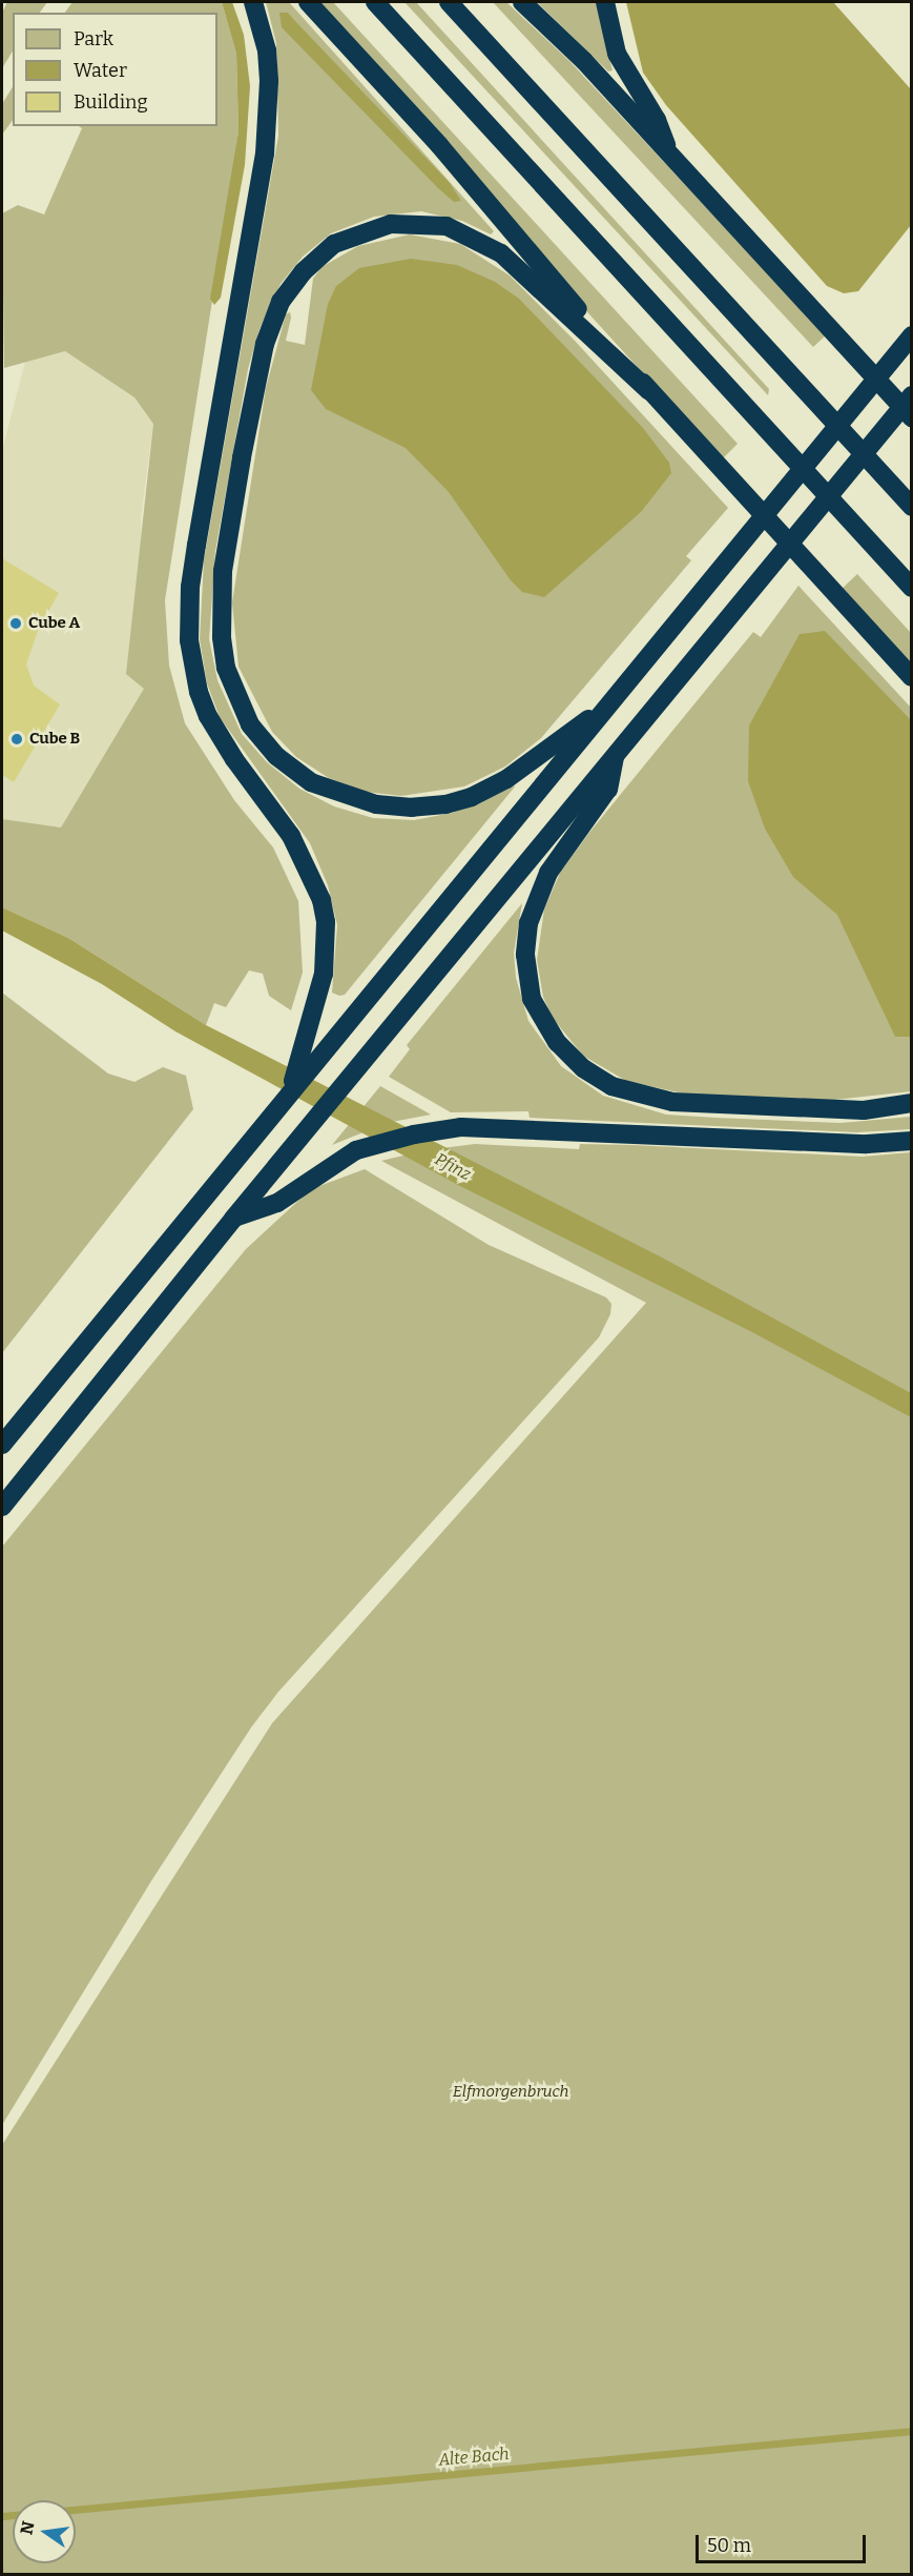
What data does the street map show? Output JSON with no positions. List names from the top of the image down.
{
  "water": ["Pfinz", "Alte Bach"],
  "parks": ["Elfmorgenbruch"],
  "places": ["Cube A", "Cube B"],
  "legend": ["Park", "Water", "Building"],
  "scale_bar": "50 m",
  "north": "left"
}
